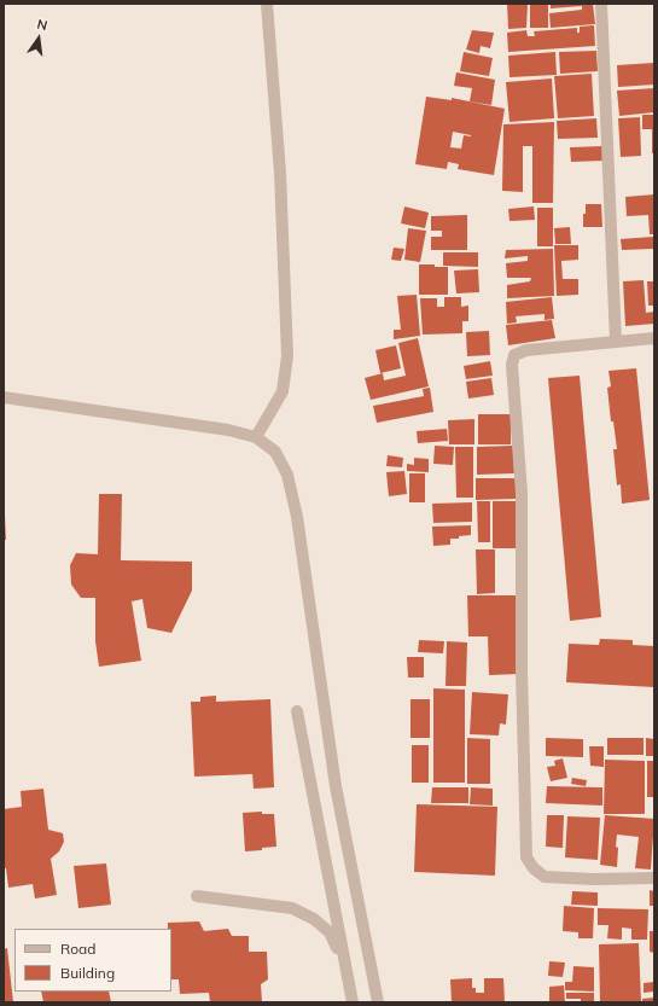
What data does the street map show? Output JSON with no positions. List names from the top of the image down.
{
  "legend": ["Road", "Building"],
  "north": "top"
}
